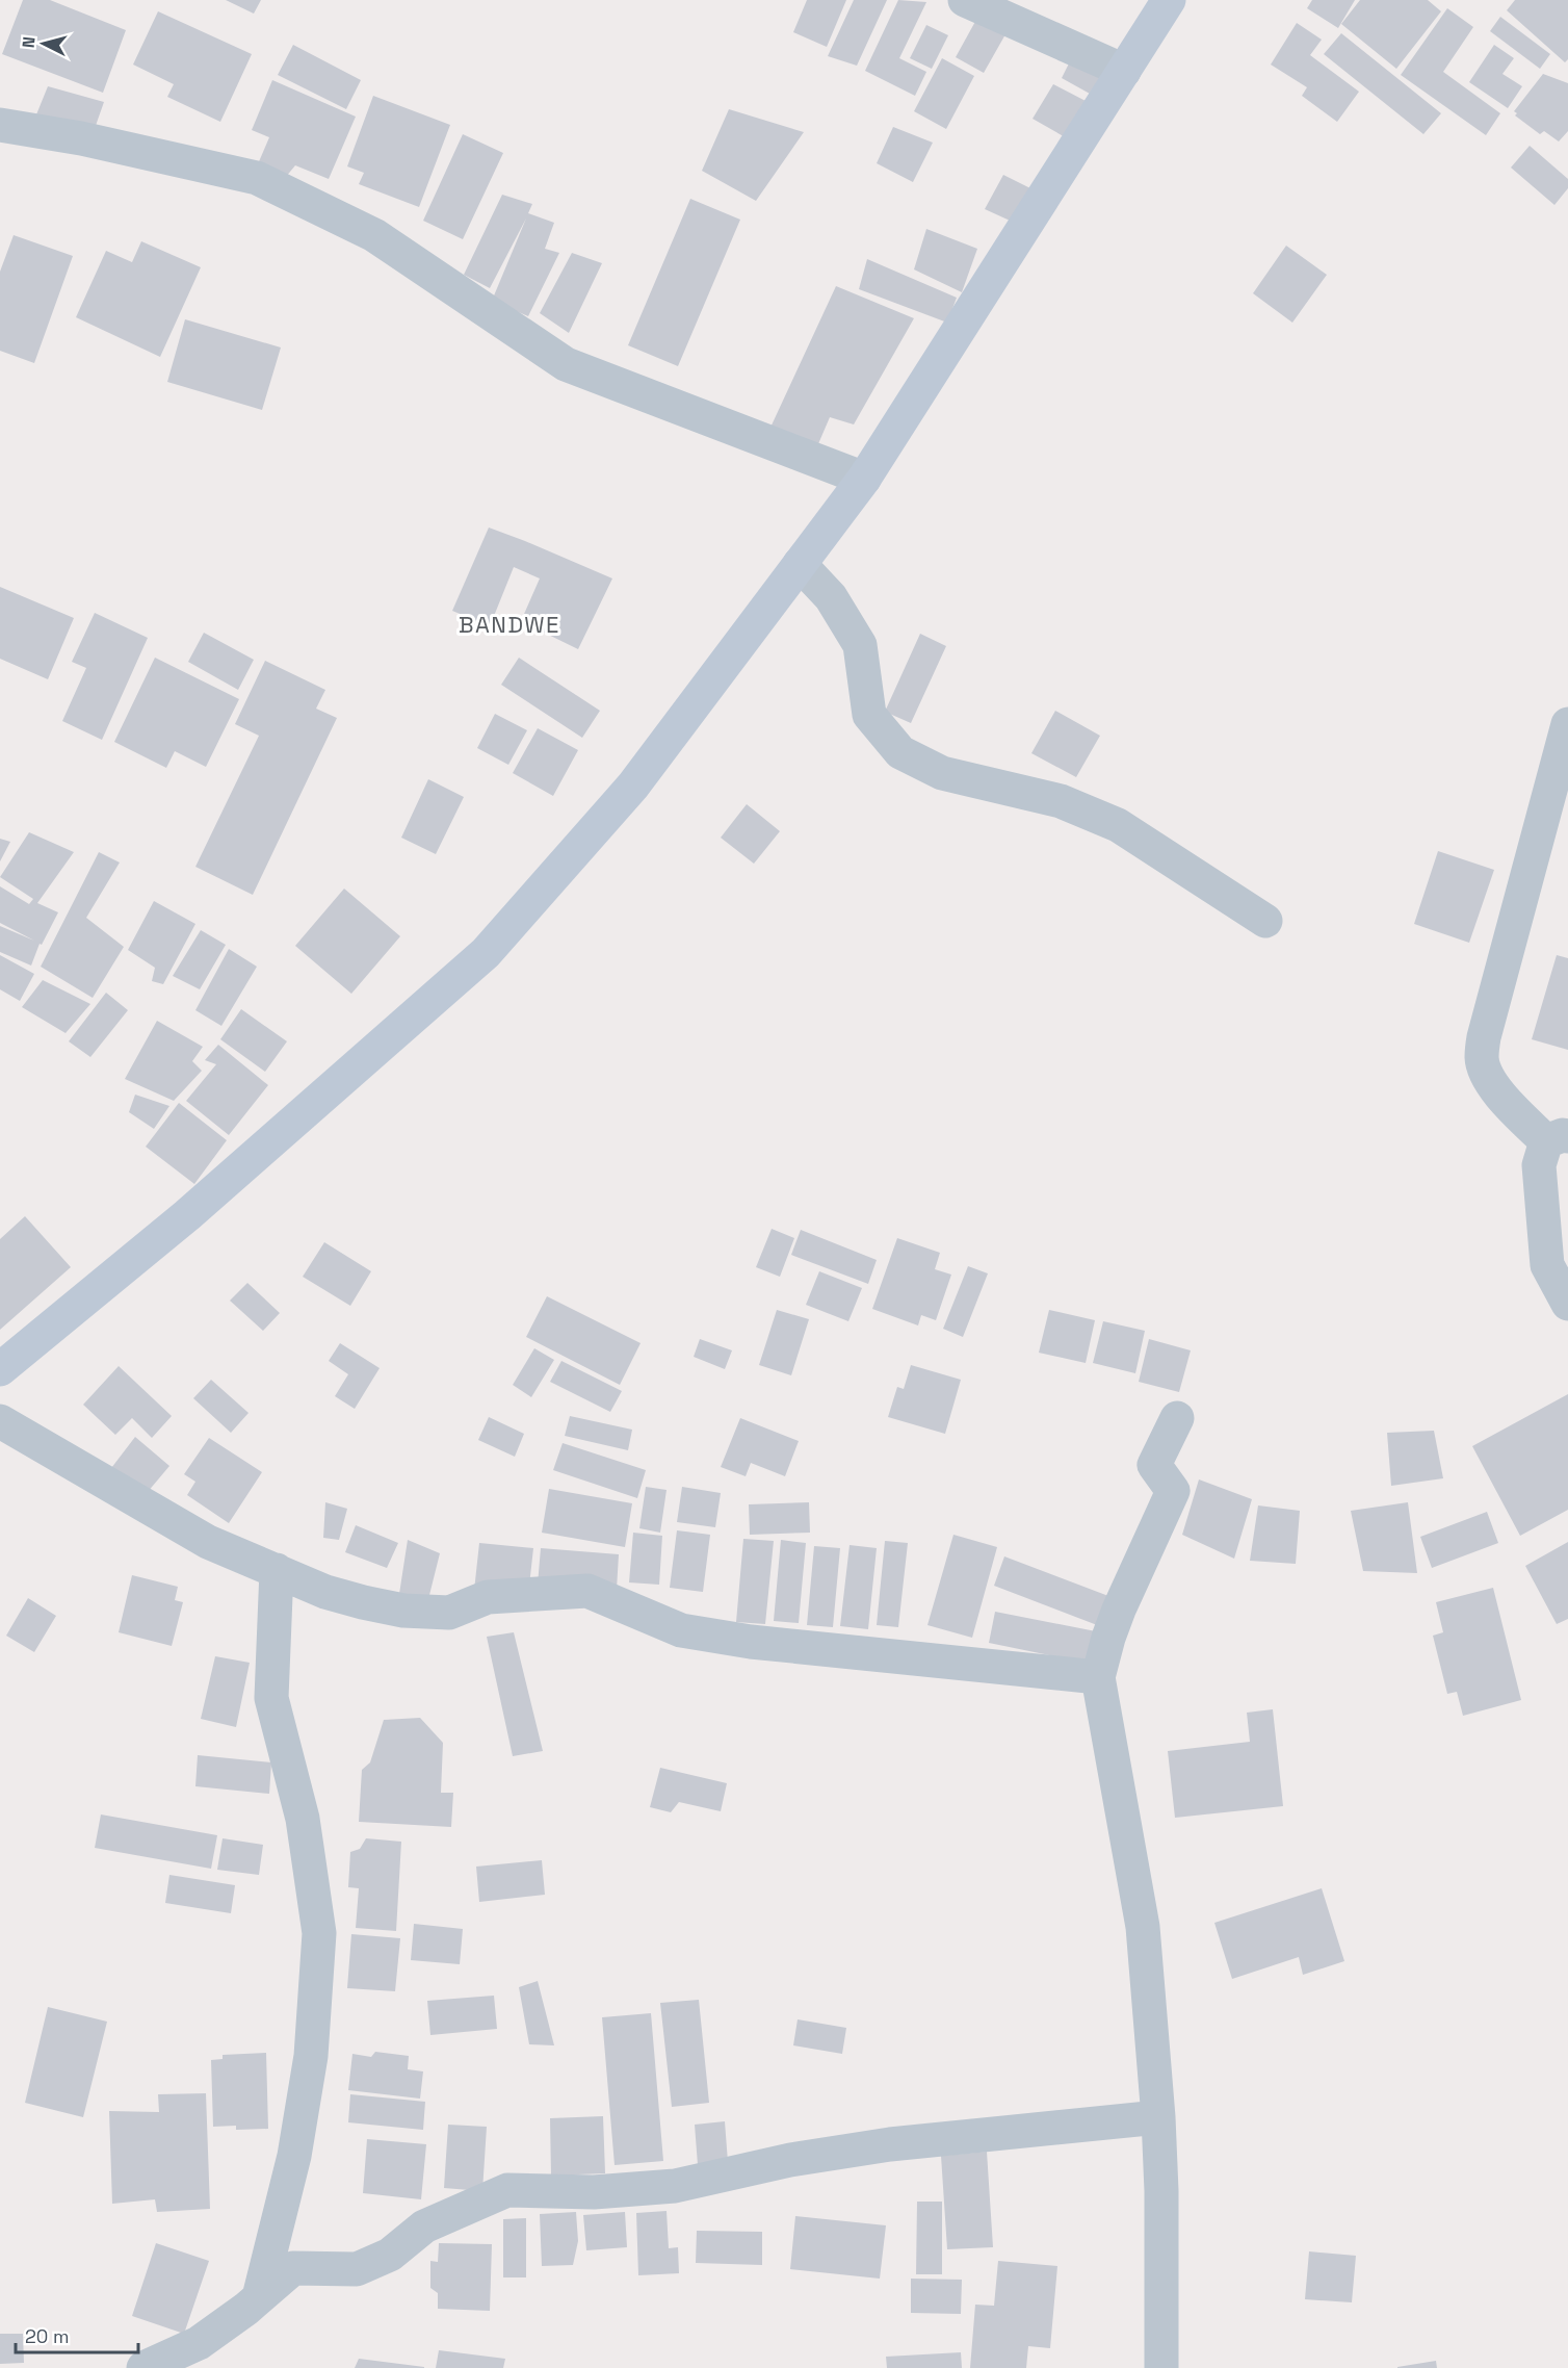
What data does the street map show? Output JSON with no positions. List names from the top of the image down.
{
  "districts": ["BANDWE"],
  "scale_bar": "20 m",
  "north": "left"
}
